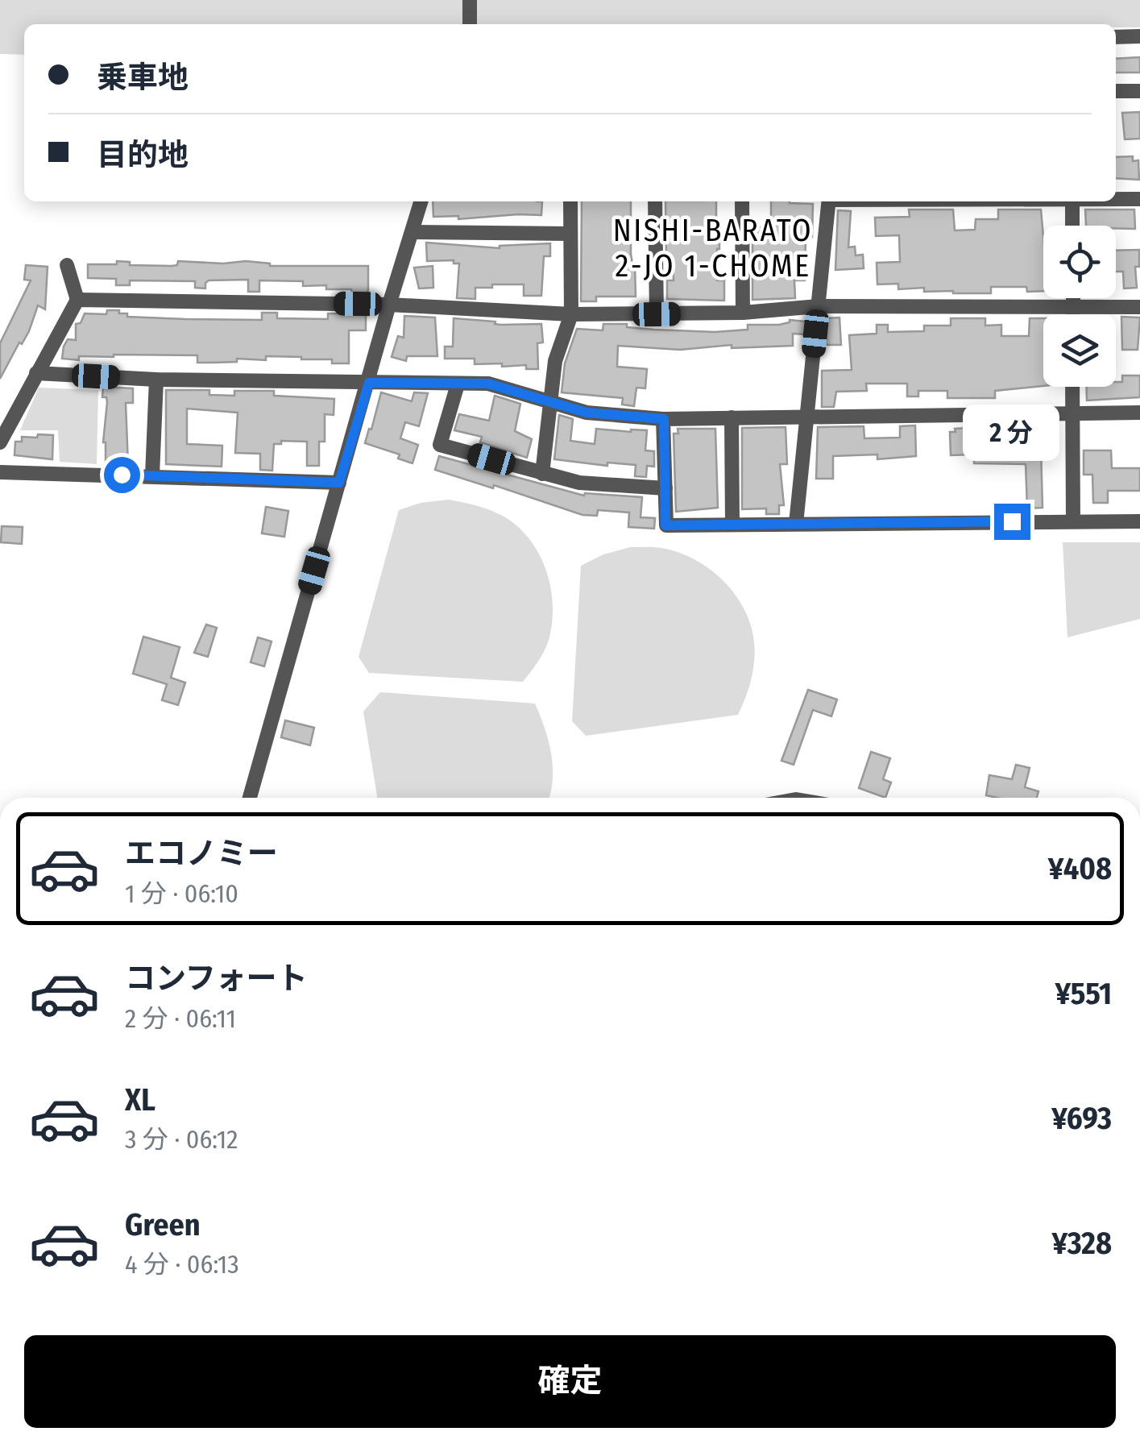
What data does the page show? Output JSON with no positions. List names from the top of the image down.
{
  "districts": ["NISHI-BARATO 2-JO 1-CHOME"],
  "page": {
    "banner": ["乗車地", "目的地"],
    "bubble": "2 分",
    "list": [
      {
        "name": "エコノミー",
        "note": "1 分 · 06:10",
        "value": "¥408"
      },
      {
        "name": "コンフォート",
        "note": "2 分 · 06:11",
        "value": "¥551"
      },
      {
        "name": "XL",
        "note": "3 分 · 06:12",
        "value": "¥693"
      },
      {
        "name": "Green",
        "note": "4 分 · 06:13",
        "value": "¥328"
      }
    ],
    "buttons": "確定"
  }
}
